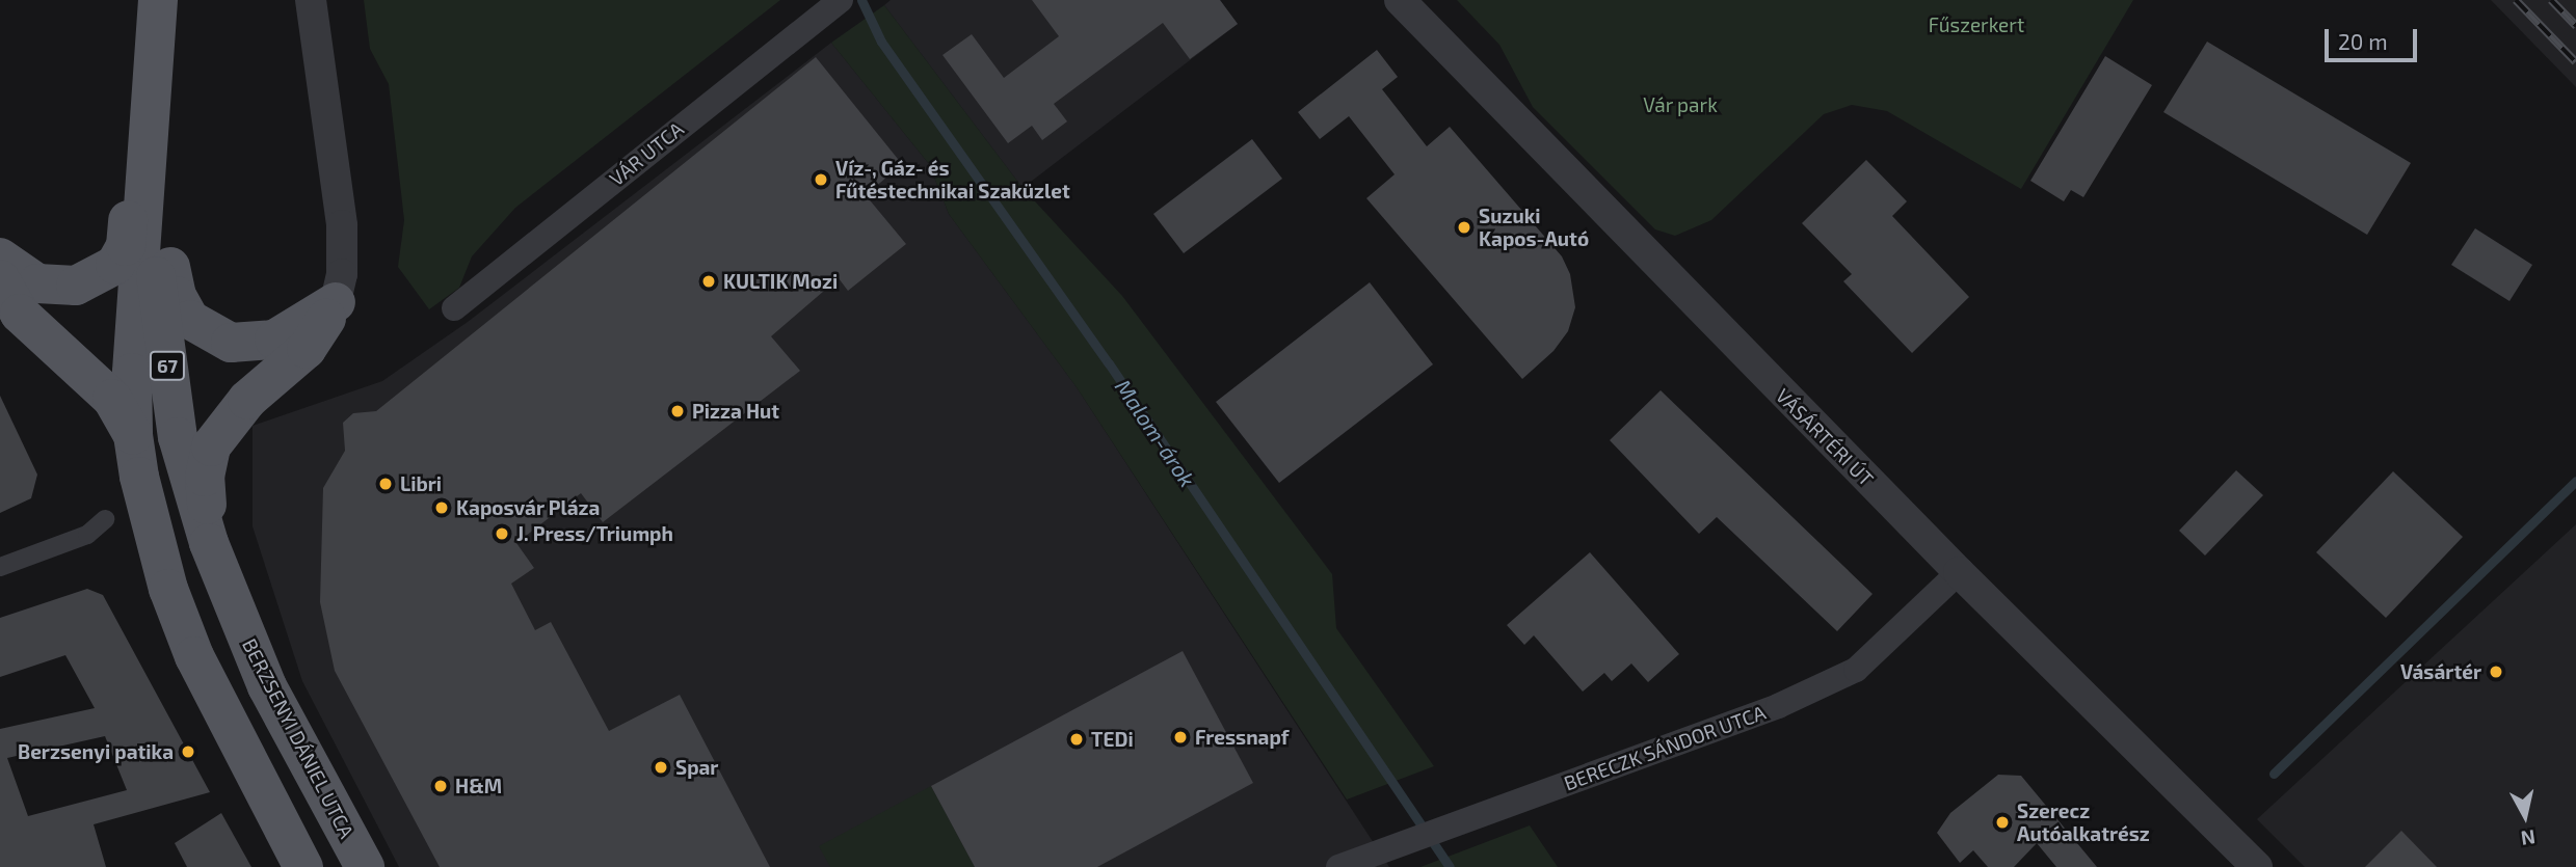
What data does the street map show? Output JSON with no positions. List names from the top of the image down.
{
  "streets": {
    "main road": ["67", "BERZSENYI DÁNIEL UTCA"],
    "street": ["VÁR UTCA", "VÁSÁRTÉRI ÚT", "BERECZK SÁNDOR UTCA"]
  },
  "crossings": [
    ["VÁSÁRTÉRI ÚT", "BERECZK SÁNDOR UTCA"]
  ],
  "water": ["Malom-árok"],
  "parks": ["Fűszerkert", "Vár park"],
  "places": [
    "Víz-, Gáz- és Fűtéstechnikai Szaküzlet",
    "Suzuki Kapos-Autó",
    "KULTIK Mozi",
    "Pizza Hut",
    "Libri",
    "Kaposvár Pláza",
    "J. Press/Triumph",
    "Vásártér",
    "Fressnapf",
    "TEDi",
    "Berzsenyi patika",
    "Spar",
    "H&M",
    "Szerecz Autóalkatrész"
  ],
  "scale_bar": "20 m",
  "north": "bottom"
}
